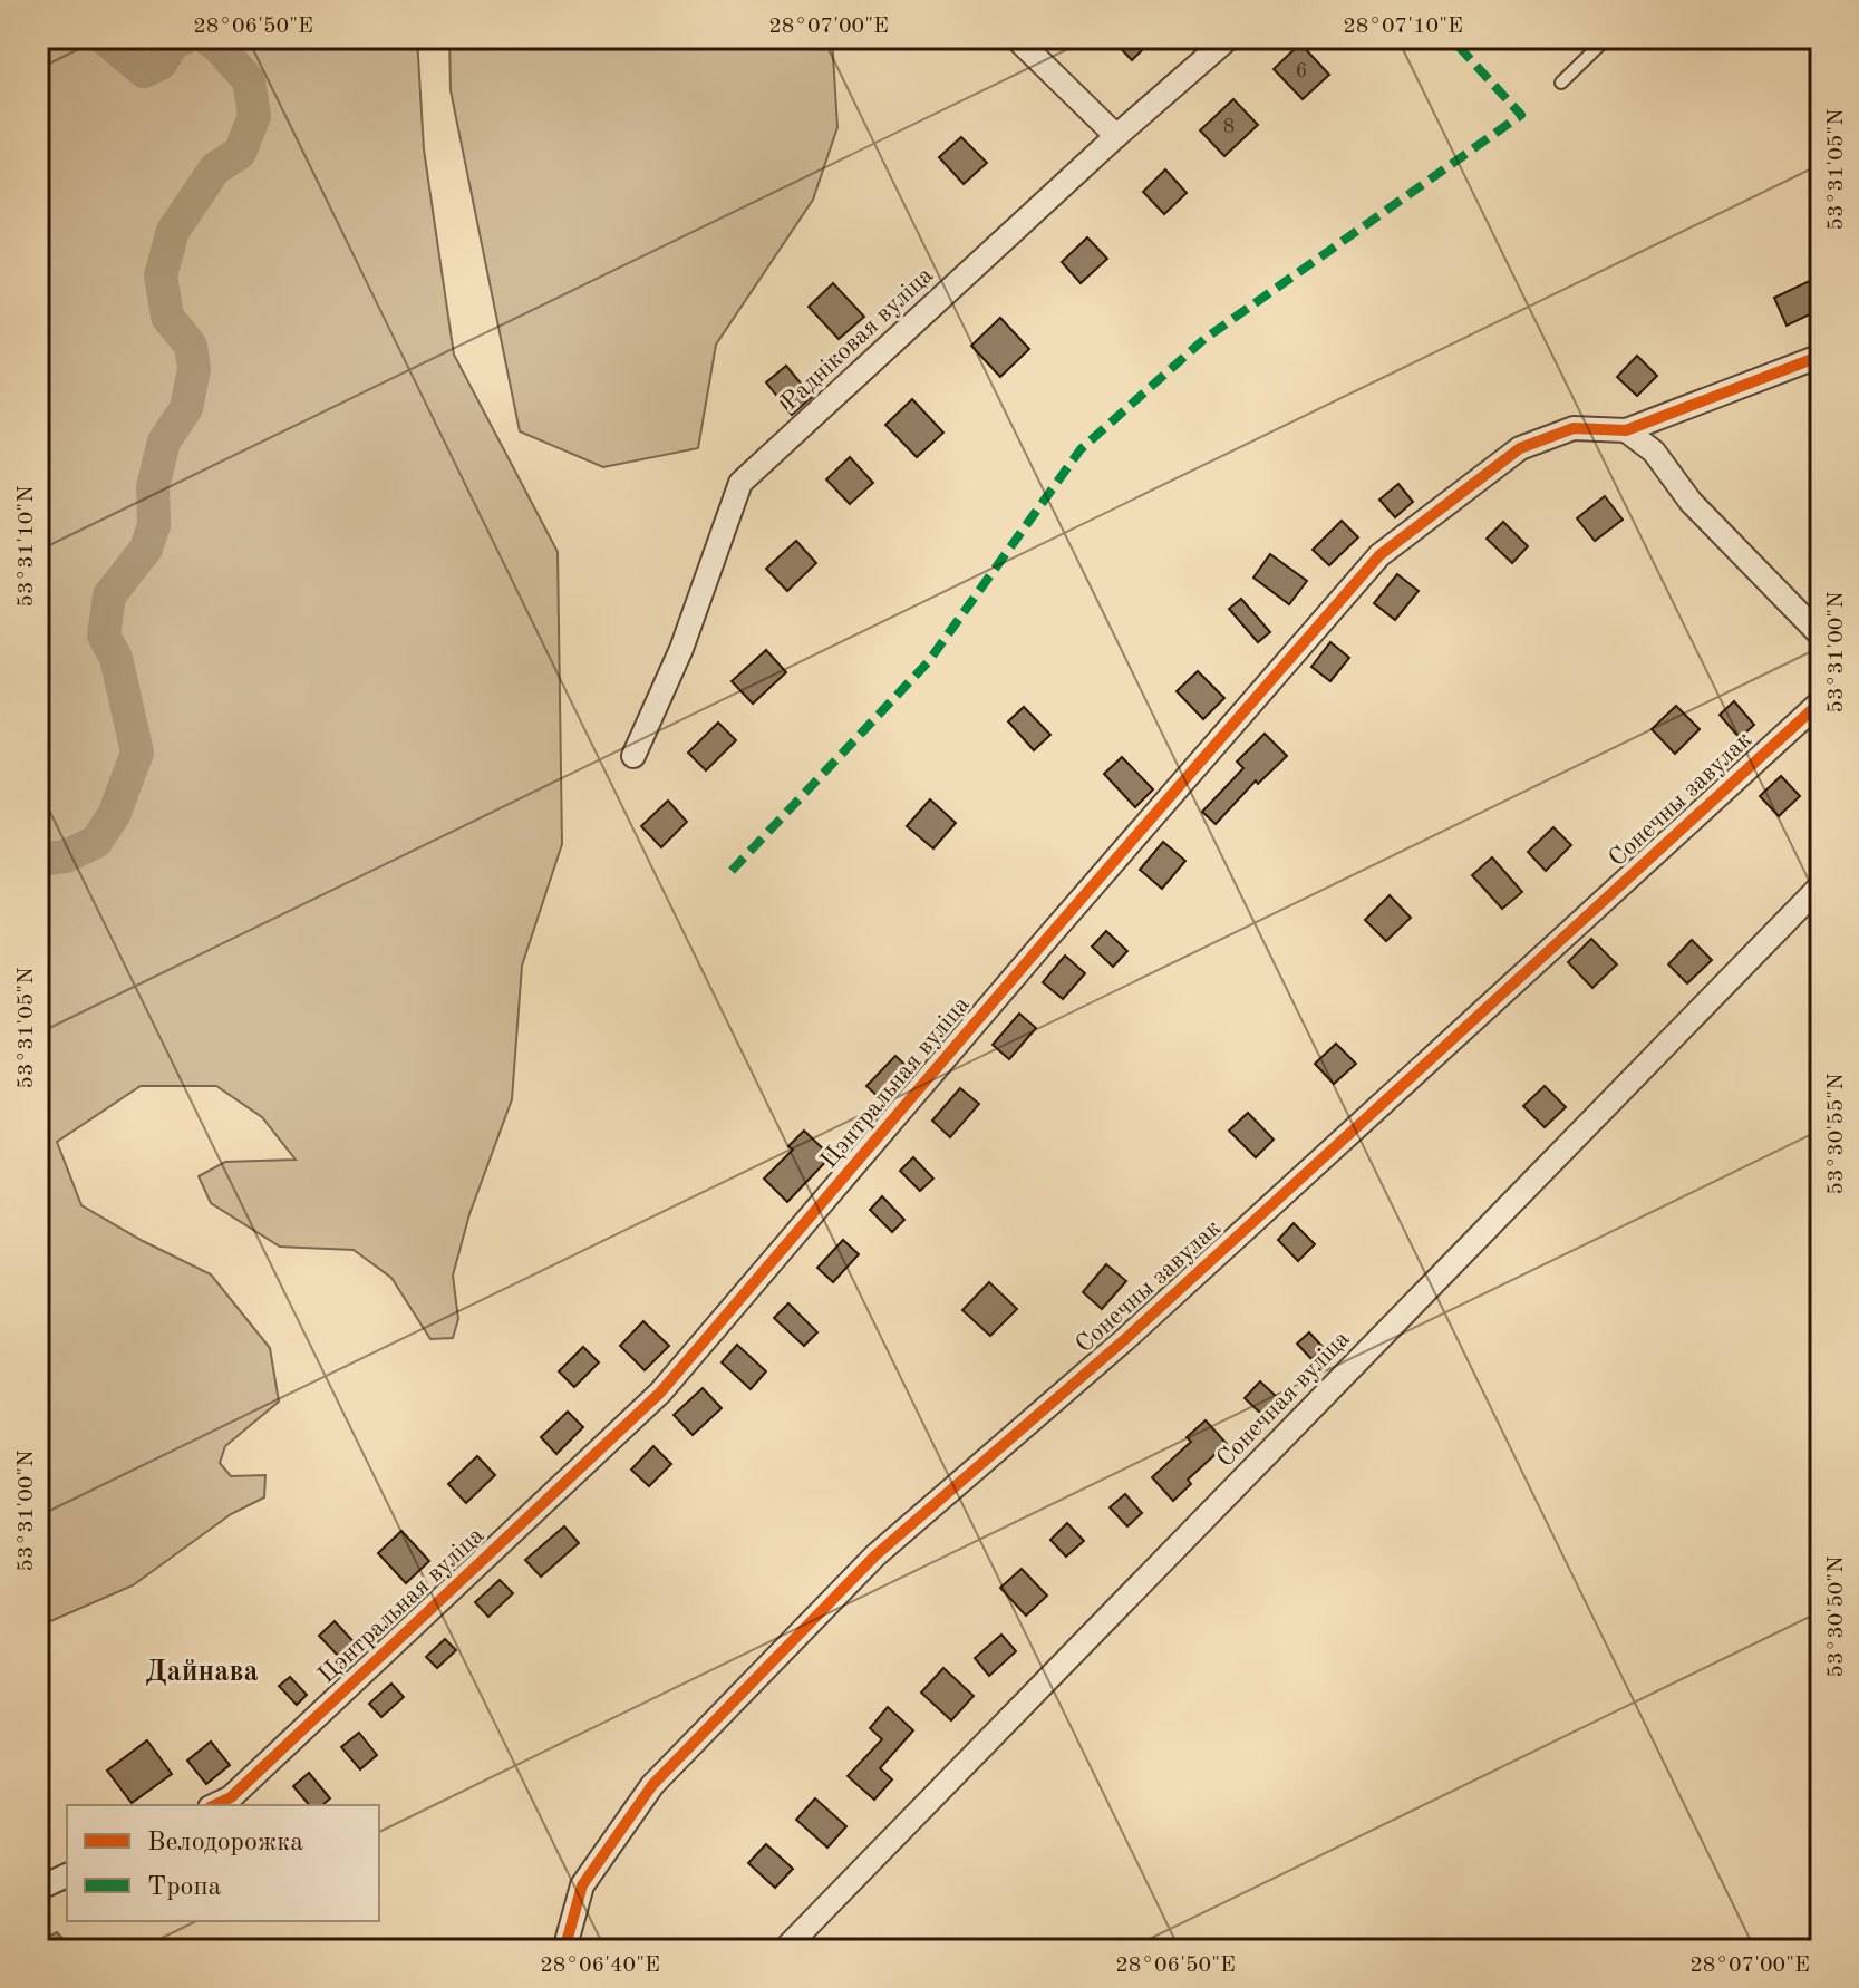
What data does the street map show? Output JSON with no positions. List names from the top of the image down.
{
  "streets": {
    "street": [
      "Радніковая вуліца",
      "Сонечны завулак",
      "Цэнтральная вуліца",
      "Сонечная вуліца"
    ]
  },
  "districts": ["Дайнава"],
  "house_numbers": ["6", "8"],
  "legend": ["Велодорожка", "Тропа"],
  "coordinates": [
    "28°06'50\"E",
    "28°07'00\"E",
    "28°07'10\"E",
    "53°31'05\"N",
    "53°31'10\"N",
    "53°31'00\"N",
    "53°30'55\"N",
    "53°30'50\"N",
    "28°06'40\"E"
  ]
}
